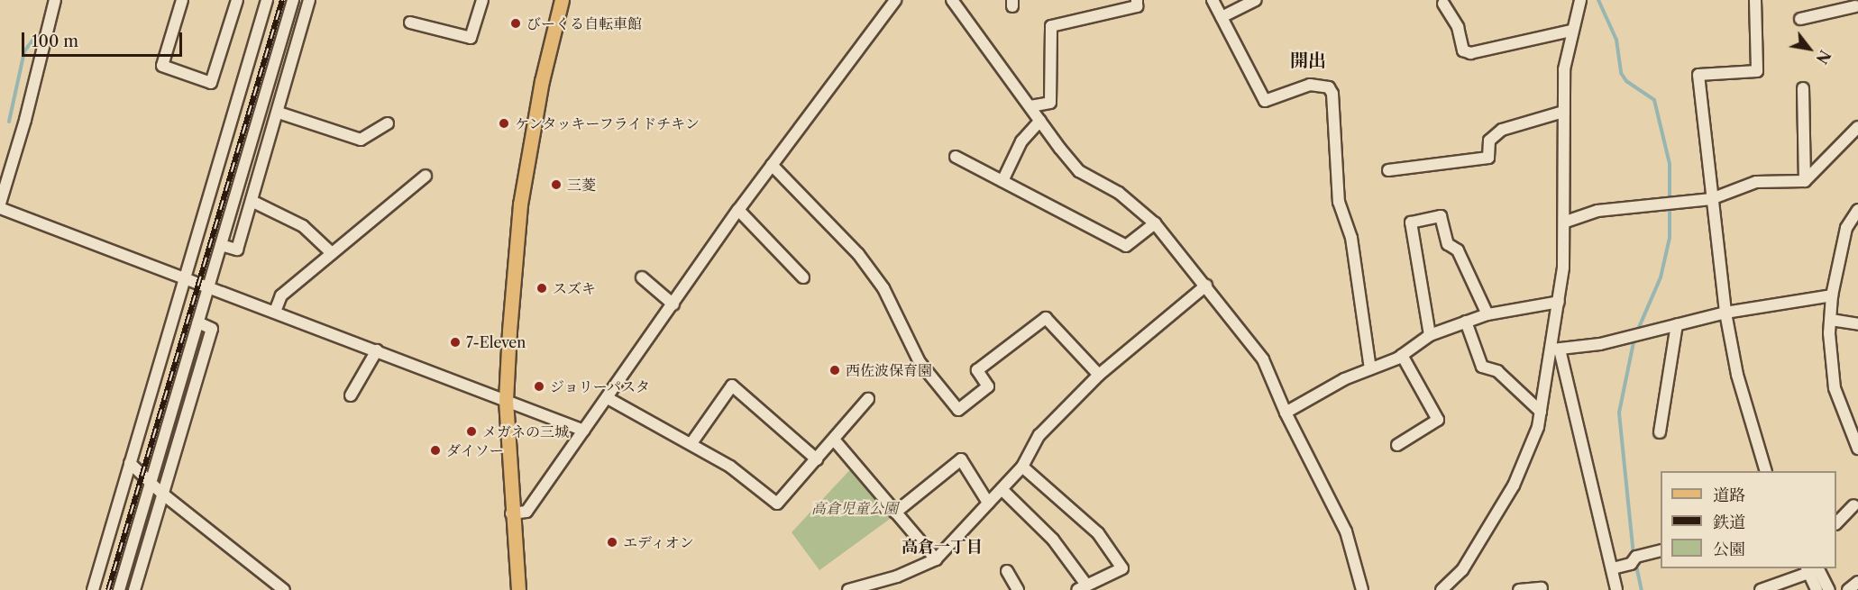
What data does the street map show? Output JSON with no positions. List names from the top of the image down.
{
  "districts": ["開出", "高倉一丁目"],
  "parks": ["高倉児童公園"],
  "places": [
    "びーくる自転車館",
    "ケンタッキーフライドチキン",
    "三菱",
    "スズキ",
    "7-Eleven",
    "西佐波保育園",
    "ジョリーパスタ",
    "メガネの三城",
    "ダイソー",
    "エディオン"
  ],
  "legend": ["道路", "鉄道", "公園"],
  "scale_bar": "100 m",
  "north": "bottom right"
}
